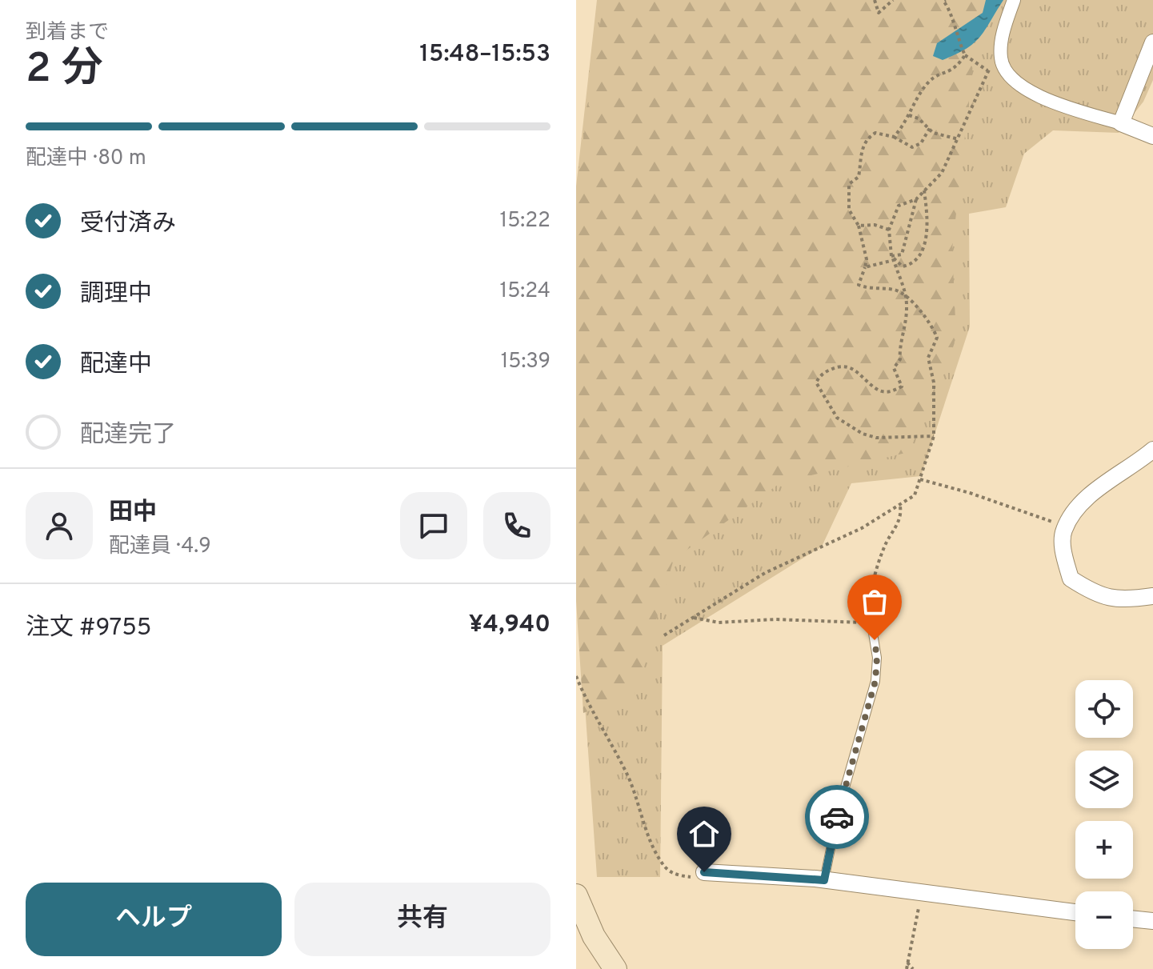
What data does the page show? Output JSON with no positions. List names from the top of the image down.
{
  "page": {
    "heading": ["2 分", "到着まで", "15:48–15:53"],
    "panel": [
      "田中",
      "配達員 · 4.9",
      "注文 #9755",
      "¥4,940"
    ],
    "bar": "配達中 · 80 m",
    "list": [
      ["受付済み", "15:22"],
      ["調理中", "15:24"],
      ["配達中", "15:39"],
      "配達完了"
    ],
    "map_buttons": ["+", "−"],
    "buttons": ["ヘルプ", "共有"]
  }
}
